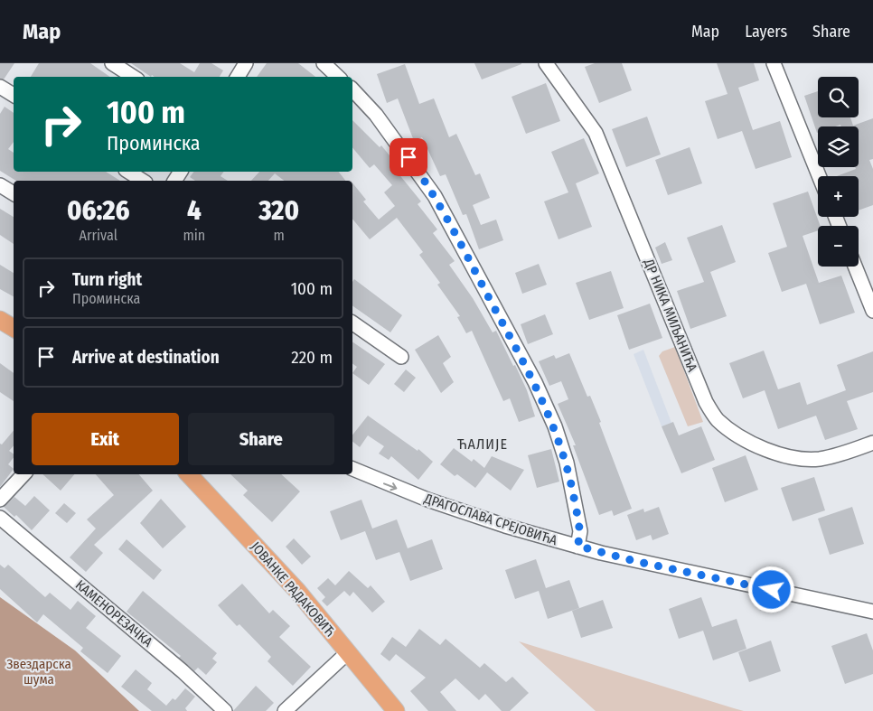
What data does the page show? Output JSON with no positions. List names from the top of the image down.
{
  "streets": {
    "main road": ["ЈОВАНКЕ РАДАКОВИЋ"],
    "street": ["ДР НИКА МИЉАНИЋА", "ДРАГОСЛАВА СРЕЈОВИЋА", "КАМЕНОРЕЗАЧКА"]
  },
  "one_way": ["ДРАГОСЛАВА СРЕЈОВИЋА"],
  "districts": ["ЋАЛИЈЕ"],
  "parks": ["Звездарска шума"],
  "page": {
    "header": "Map",
    "nav": ["Map", "Layers", "Share"],
    "map_buttons": ["+", "−"],
    "turn": ["100 m", "Проминска"],
    "eta": [
      "06:26",
      "Arrival",
      "4",
      "min",
      "320",
      "m"
    ],
    "list": [
      {
        "name": "Turn right",
        "note": "Проминска",
        "value": "100 m"
      },
      {
        "name": "Arrive at destination",
        "value": "220 m"
      }
    ],
    "buttons": ["Exit", "Share"]
  }
}
